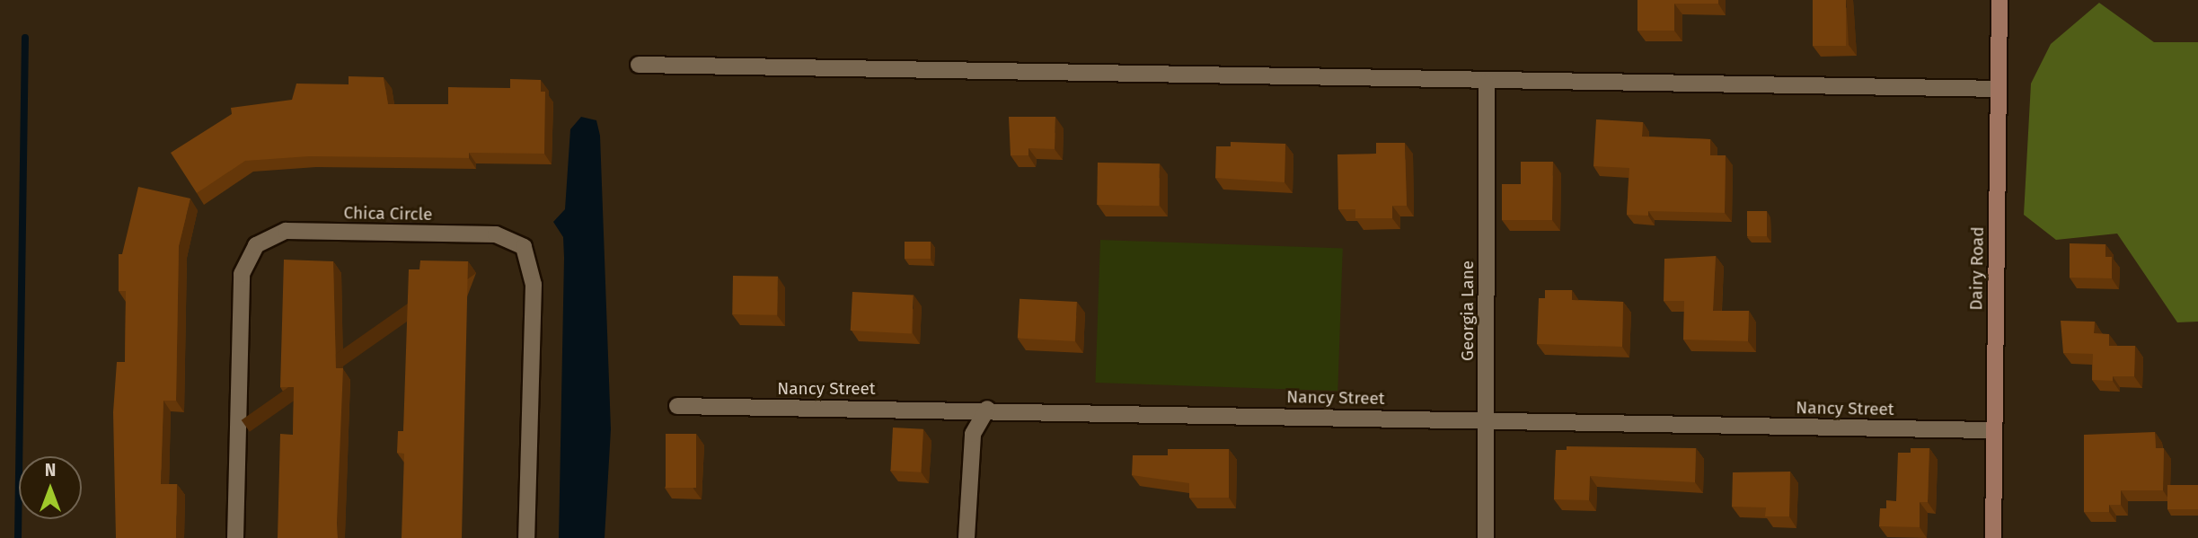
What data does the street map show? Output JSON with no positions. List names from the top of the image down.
{
  "streets": {
    "street": [
      "Chica Circle",
      "Dairy Road",
      "Georgia Lane",
      "Nancy Street"
    ]
  },
  "crossings": [
    ["Dairy Road", "Nancy Street"],
    ["Georgia Lane", "Nancy Street"]
  ],
  "north": "top"
}
